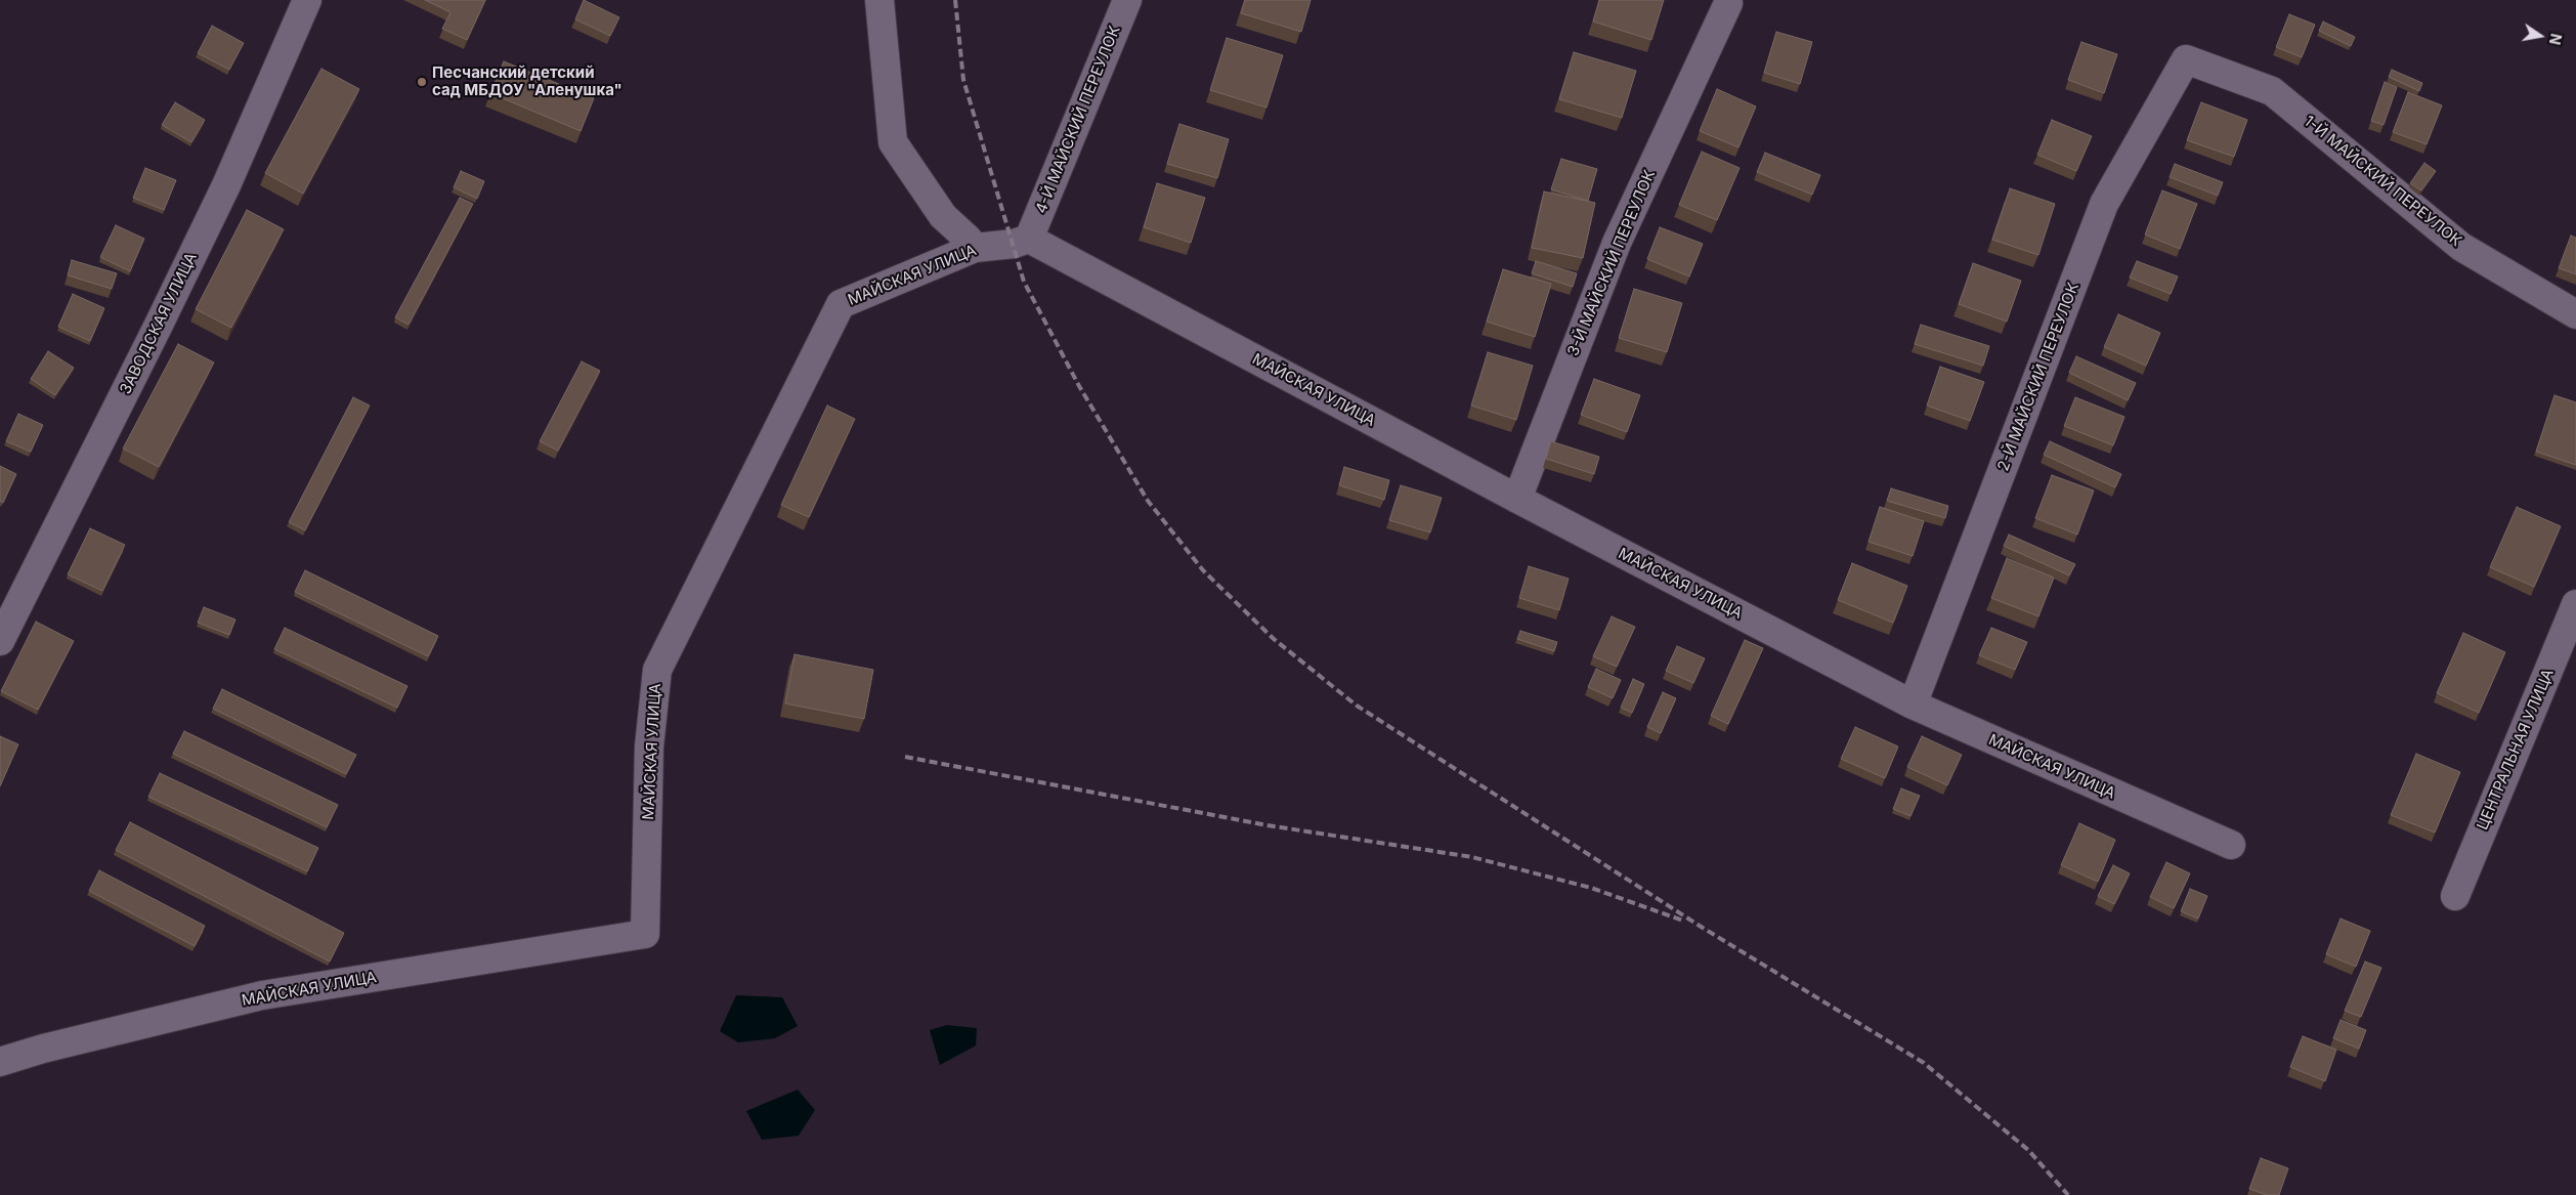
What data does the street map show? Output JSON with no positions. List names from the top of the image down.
{
  "streets": {
    "street": [
      "4-Й МАЙСКИЙ ПЕРЕУЛОК",
      "1-Й МАЙСКИЙ ПЕРЕУЛОК",
      "3-Й МАЙСКИЙ ПЕРЕУЛОК",
      "МАЙСКАЯ УЛИЦА",
      "ЗАВОДСКАЯ УЛИЦА",
      "2-Й МАЙСКИЙ ПЕРЕУЛОК",
      "ЦЕНТРАЛЬНАЯ УЛИЦА"
    ]
  },
  "crossings": [
    ["4-Й МАЙСКИЙ ПЕРЕУЛОК", "МАЙСКАЯ УЛИЦА"],
    ["1-Й МАЙСКИЙ ПЕРЕУЛОК", "2-Й МАЙСКИЙ ПЕРЕУЛОК"],
    ["3-Й МАЙСКИЙ ПЕРЕУЛОК", "МАЙСКАЯ УЛИЦА"],
    ["МАЙСКАЯ УЛИЦА", "2-Й МАЙСКИЙ ПЕРЕУЛОК"]
  ],
  "places": ["Песчанский детский сад МБДОУ \"Аленушка\""],
  "north": "right"
}
